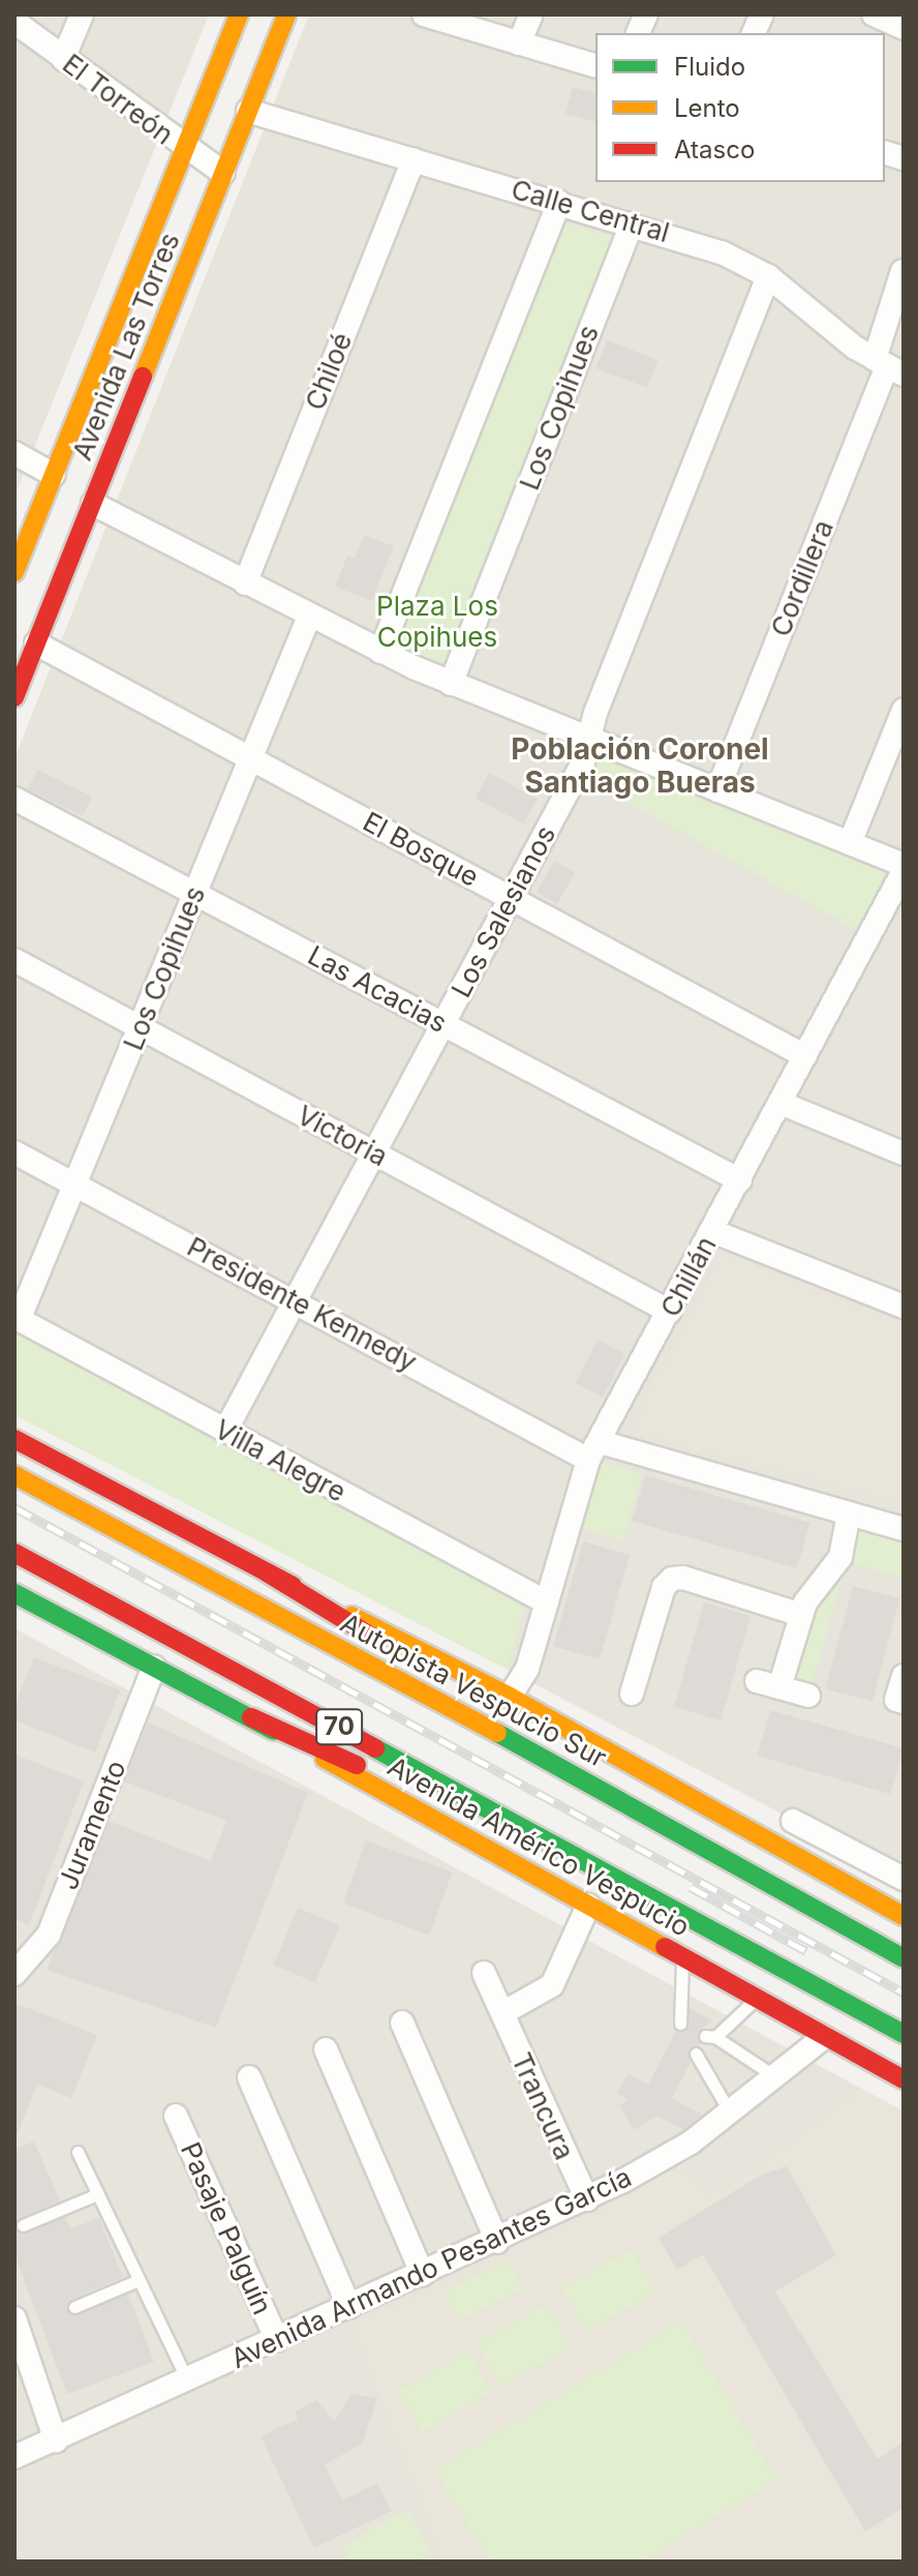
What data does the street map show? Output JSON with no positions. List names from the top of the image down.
{
  "streets": {
    "main road": [
      "Avenida Las Torres",
      "Autopista Vespucio Sur",
      "70",
      "Avenida Américo Vespucio"
    ],
    "street": [
      "El Torreón",
      "Calle Central",
      "Chiloé",
      "Los Copihues",
      "Cordillera",
      "El Bosque",
      "Los Salesianos",
      "Las Acacias",
      "Victoria",
      "Chillán",
      "Presidente Kennedy",
      "Villa Alegre",
      "Juramento",
      "Trancura",
      "Pasaje Palguín",
      "Avenida Armando Pesantes García"
    ]
  },
  "crossings": [
    ["El Torreón", "Avenida Las Torres"],
    ["Calle Central", "Avenida Las Torres"],
    ["Calle Central", "Chiloé"],
    ["Calle Central", "Los Copihues"],
    ["Calle Central", "Cordillera"],
    ["Calle Central", "Los Salesianos"],
    ["Avenida Las Torres", "El Bosque"],
    ["Los Copihues", "El Bosque"],
    ["Los Copihues", "Las Acacias"],
    ["Los Copihues", "Victoria"],
    ["Los Copihues", "Presidente Kennedy"],
    ["Los Copihues", "Villa Alegre"],
    ["El Bosque", "Los Salesianos"],
    ["El Bosque", "Chillán"],
    ["Los Salesianos", "Las Acacias"],
    ["Los Salesianos", "Victoria"],
    ["Los Salesianos", "Presidente Kennedy"],
    ["Los Salesianos", "Villa Alegre"],
    ["Las Acacias", "Chillán"],
    ["Victoria", "Chillán"],
    ["Chillán", "Presidente Kennedy"],
    ["Chillán", "Villa Alegre"],
    ["Juramento", "Avenida Américo Vespucio"],
    ["Avenida Américo Vespucio", "Avenida Armando Pesantes García"],
    ["Trancura", "Avenida Armando Pesantes García"],
    ["Pasaje Palguín", "Avenida Armando Pesantes García"]
  ],
  "districts": ["Población Coronel Santiago Bueras"],
  "parks": ["Plaza Los Copihues"],
  "legend": ["Fluido", "Lento", "Atasco"]
}
